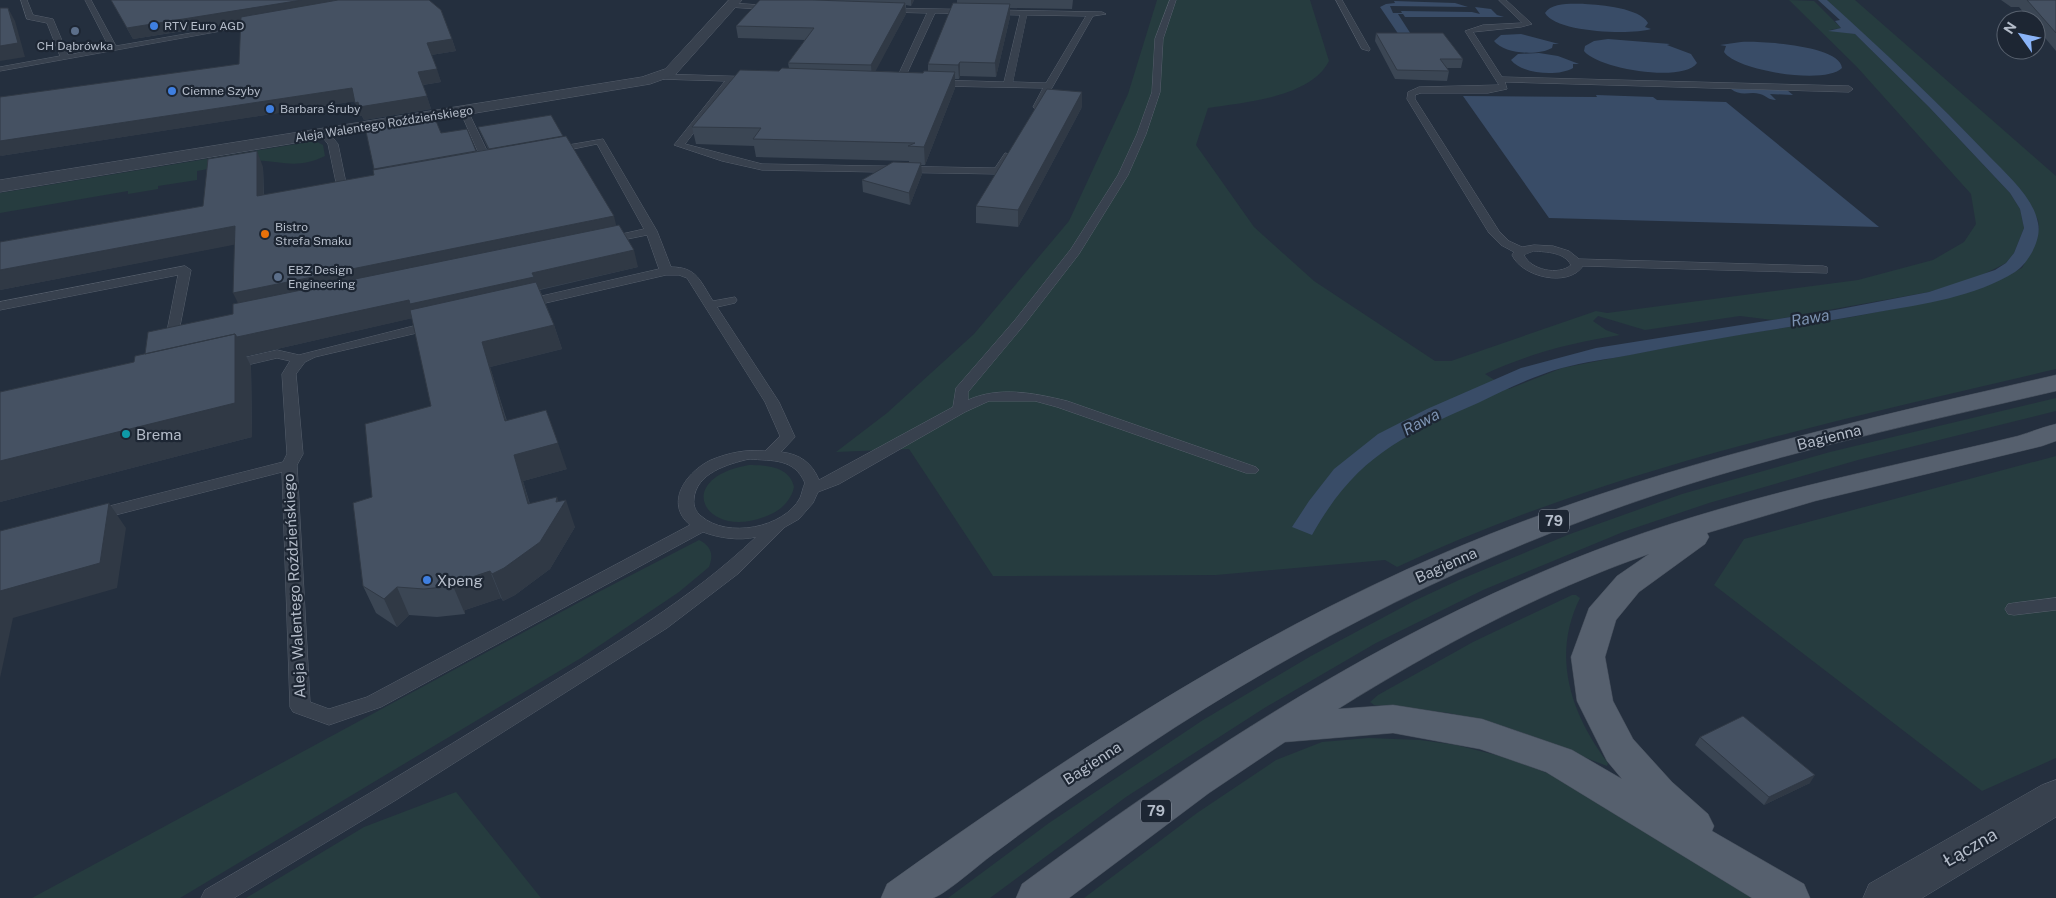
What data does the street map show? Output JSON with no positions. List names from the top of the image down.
{
  "streets": {
    "main road": ["Bagienna", "79"],
    "street": ["Aleja Walentego Roździeńskiego", "Łączna"]
  },
  "water": ["Rawa"],
  "places": [
    "RTV Euro AGD",
    "CH Dąbrówka",
    "Ciemne Szyby",
    "Barbara Śruby",
    "Bistro Strefa Smaku",
    "EBZ Design Engineering",
    "Brema",
    "Xpeng"
  ],
  "north": "top left"
}
